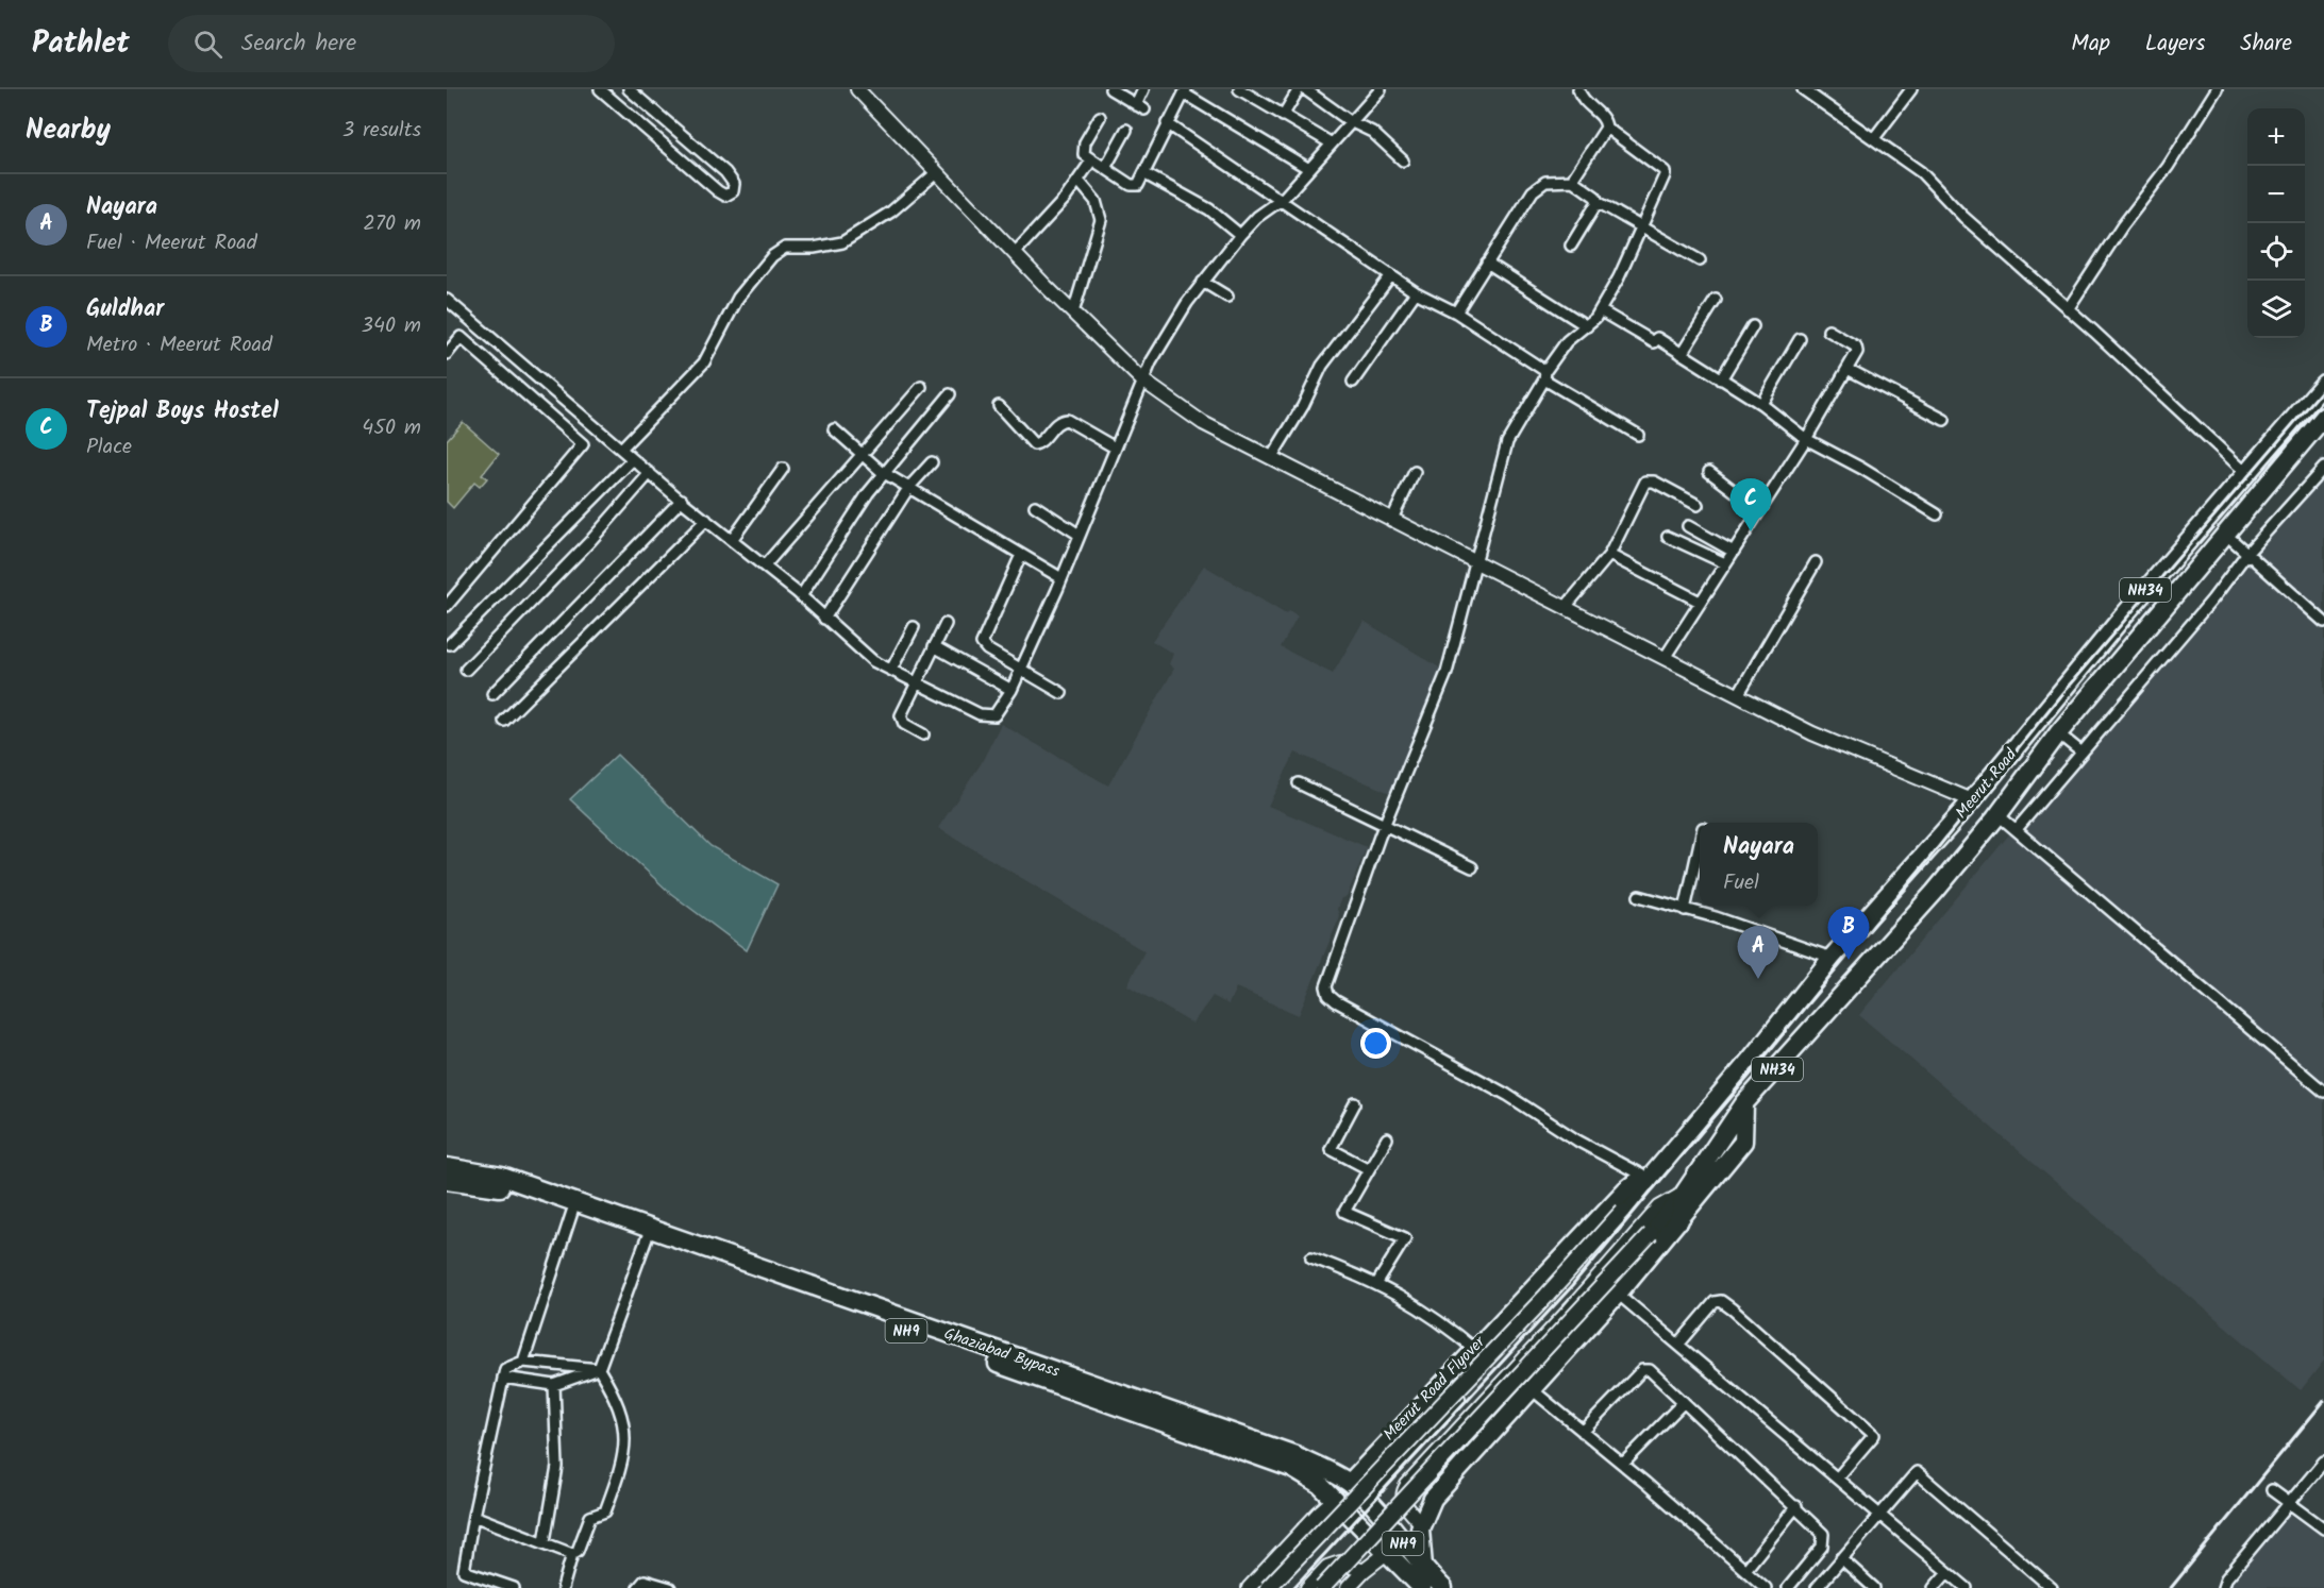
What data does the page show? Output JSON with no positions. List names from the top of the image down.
{
  "streets": {
    "highway": [
      "NH34",
      "Meerut Road",
      "NH9",
      "Ghaziabad Bypass"
    ],
    "main road": ["Meerut Road Flyover"]
  },
  "crossings": [
    ["NH34", "Meerut Road"],
    ["Meerut Road", "Meerut Road Flyover"],
    ["NH9", "Ghaziabad Bypass"]
  ],
  "page": {
    "header": "Pathlet",
    "search": "Search here",
    "nav": ["Map", "Layers", "Share"],
    "heading": ["Nearby", "3 results"],
    "map_buttons": ["+", "−"],
    "list": [
      {
        "mark": "A",
        "name": "Nayara",
        "note": "Fuel · Meerut Road",
        "value": "270 m"
      },
      {
        "mark": "B",
        "name": "Guldhar",
        "note": "Metro · Meerut Road",
        "value": "340 m"
      },
      {
        "mark": "C",
        "name": "Tejpal Boys Hostel",
        "note": "Place",
        "value": "450 m"
      }
    ],
    "pins": ["C", "B", "A"],
    "popup": ["Nayara", "Fuel"]
  }
}
